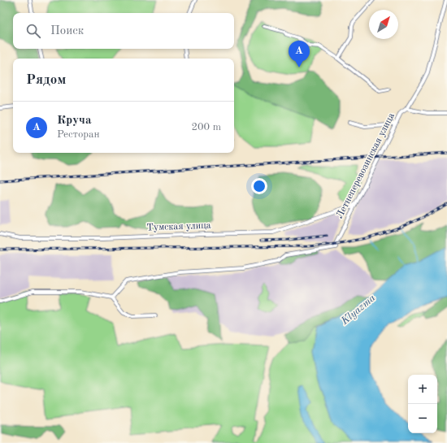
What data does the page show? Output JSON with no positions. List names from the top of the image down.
{
  "streets": {
    "street": ["Летнеперевозинская улица", "Тумская улица"]
  },
  "crossings": [
    ["Летнеперевозинская улица", "Тумская улица"]
  ],
  "water": ["Klyazma"],
  "north": "top right",
  "page": {
    "search": "Поиск",
    "pins": "A",
    "heading": "Рядом",
    "list": [
      {
        "mark": "A",
        "name": "Круча",
        "note": "Ресторан",
        "value": "200 m"
      }
    ],
    "map_buttons": ["+", "−"]
  }
}
